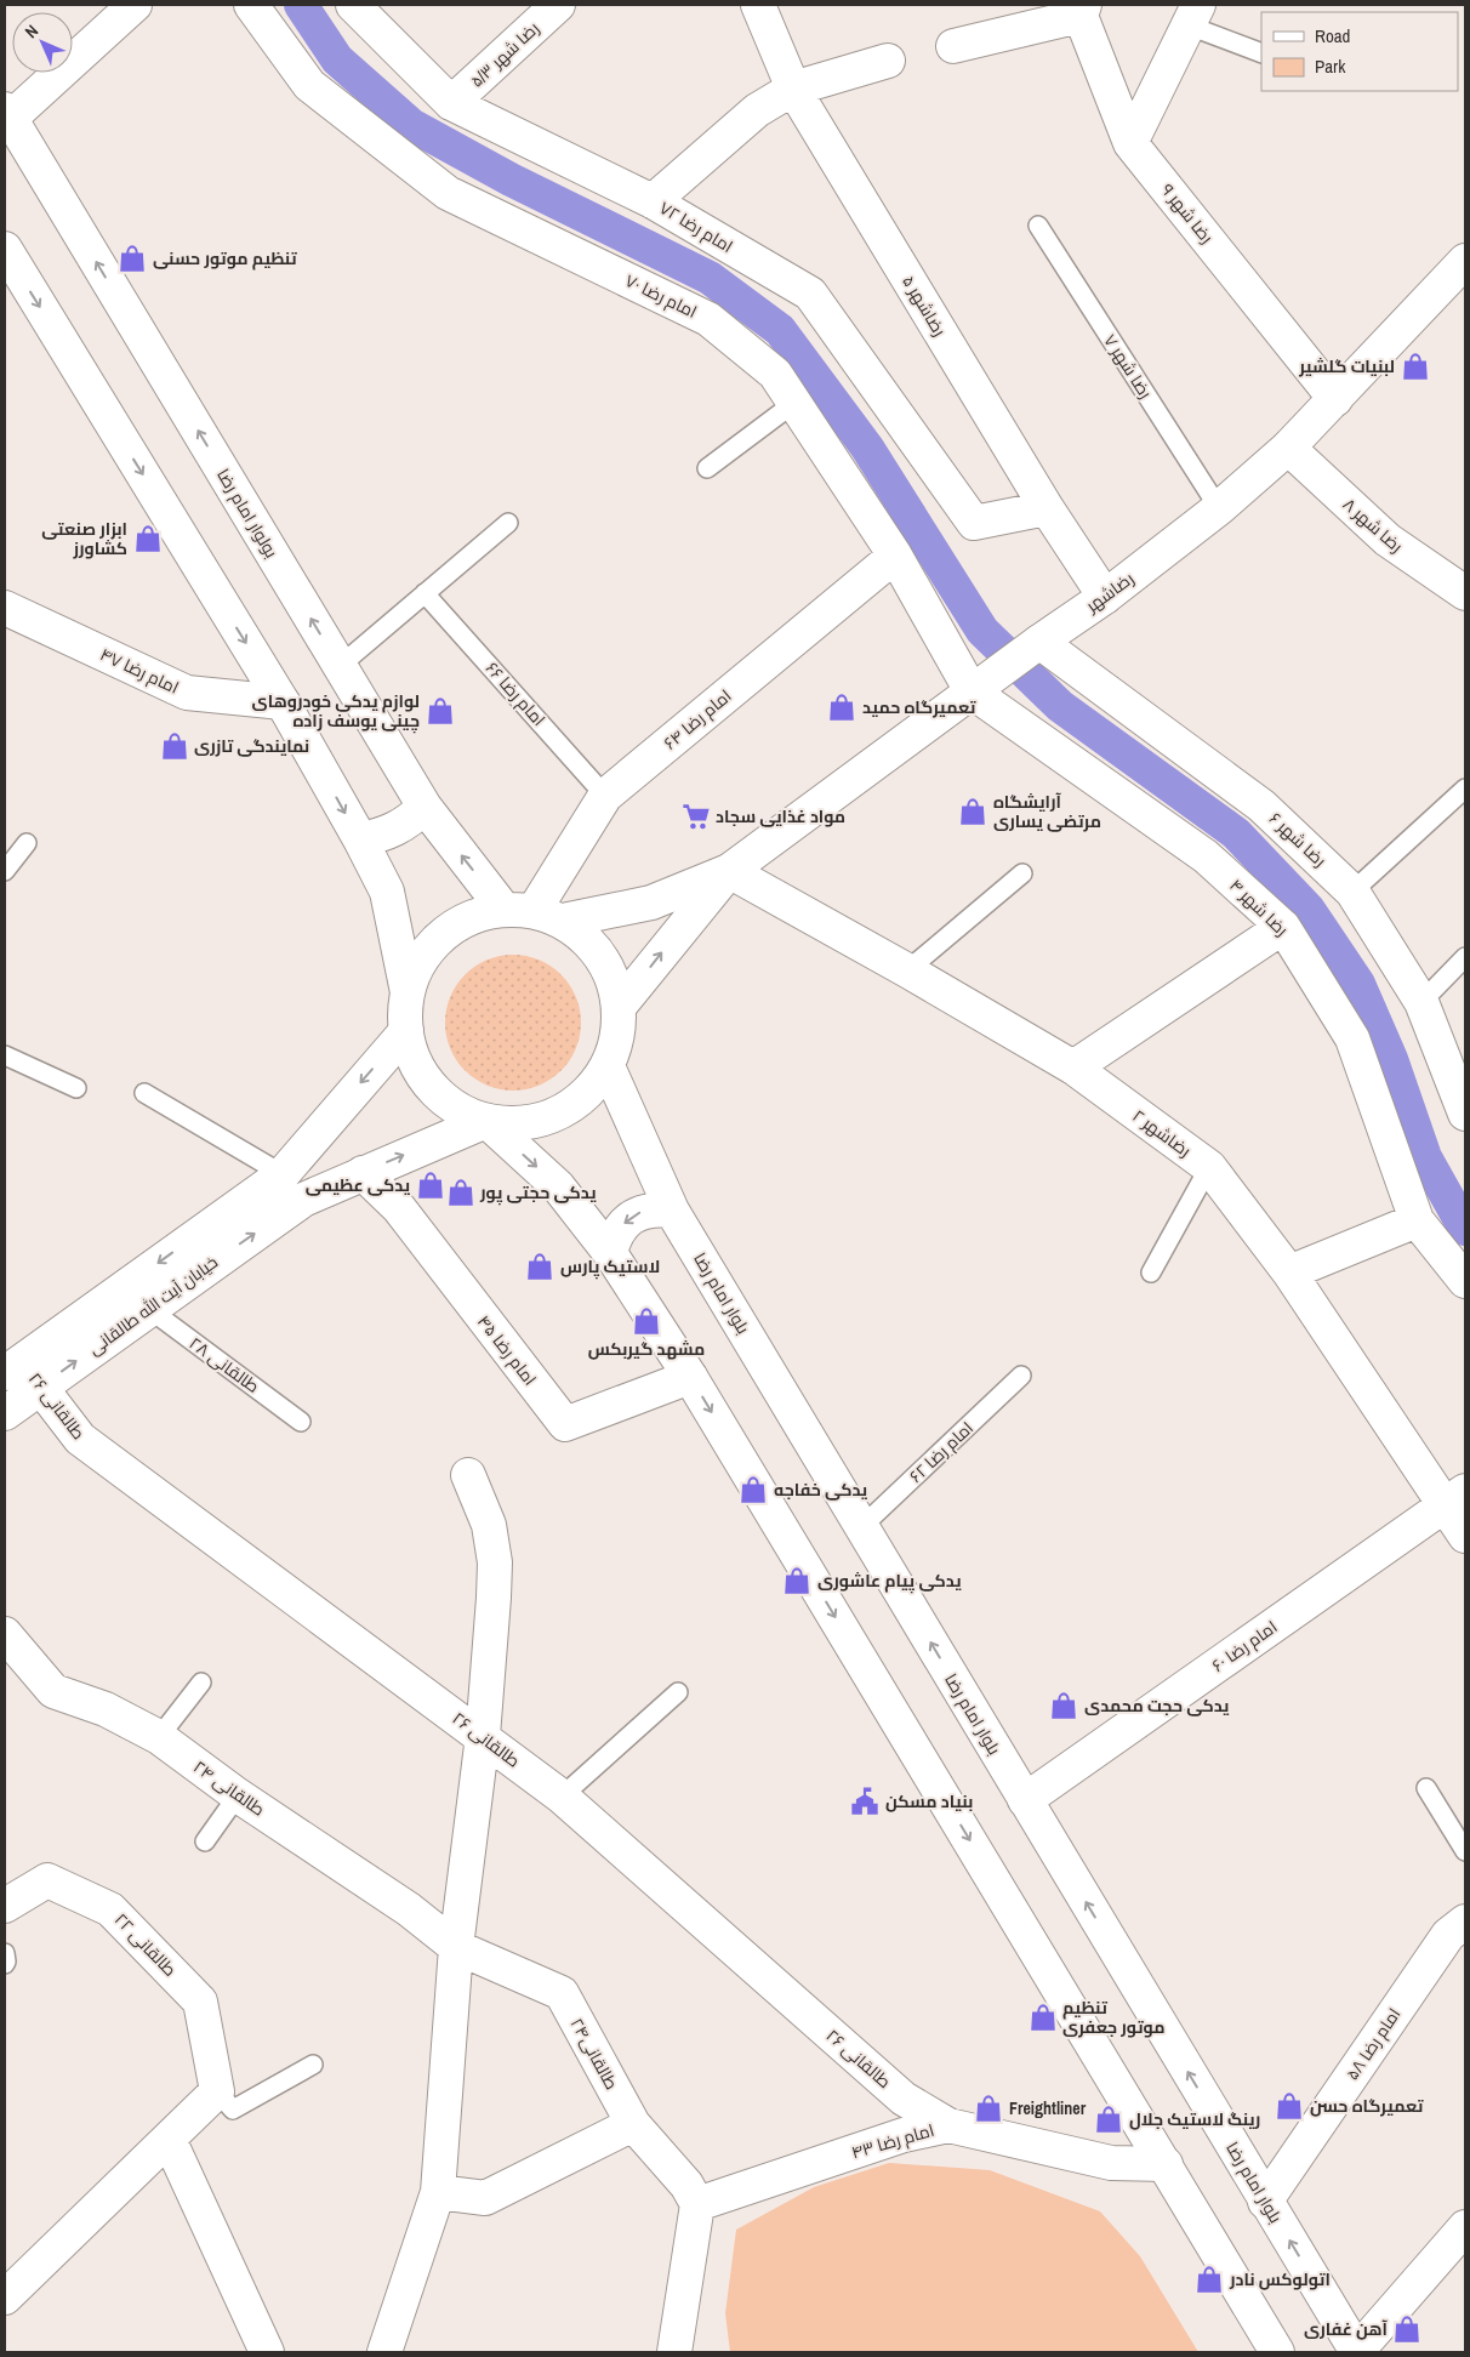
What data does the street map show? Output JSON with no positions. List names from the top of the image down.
{
  "streets": {
    "street": [
      "۵/۳ رضا شهر",
      "رضا شهر ۹",
      "امام رضا ۷۲",
      "امام رضا ۷۰",
      "رضاشهر ۵",
      "بولوار امام رضا",
      "رضا شهر ۸",
      "رضاشهر",
      "امام رضا ۴۷",
      "امام رضا ۶۴",
      "رضا شهر ۶",
      "رضا شهر ۴",
      "رضاشهر ۲",
      "بلوار امام رضا",
      "خیابان آیت الله طالقانی",
      "امام رضا ۴۵",
      "طالقانی ۲۶",
      "امام رضا ۶۰",
      "طالقانی ۲۴",
      "طالقانی ۲۲",
      "امام رضا ۵۸",
      "طالقانی۲۴",
      "امام رضا ۴۳"
    ],
    "lane": [
      "رضا شهر ۷",
      "امام رضا ۶۶",
      "طالقانی ۲۸",
      "امام رضا ۶۲"
    ]
  },
  "crossings": [
    ["۵/۳ رضا شهر", "امام رضا ۷۲"],
    ["رضا شهر ۹", "رضاشهر"],
    ["امام رضا ۷۲", "رضاشهر ۵"],
    ["امام رضا ۷۰", "رضاشهر"],
    ["امام رضا ۷۰", "امام رضا ۶۴"],
    ["امام رضا ۷۰", "رضا شهر ۴"],
    ["رضاشهر ۵", "رضاشهر"],
    ["رضا شهر ۷", "رضاشهر"],
    ["بولوار امام رضا", "امام رضا ۶۴"],
    ["بولوار امام رضا", "بلوار امام رضا"],
    ["رضا شهر ۸", "رضاشهر"],
    ["رضاشهر", "رضا شهر ۶"],
    ["رضاشهر", "رضا شهر ۴"],
    ["رضاشهر", "رضاشهر ۲"],
    ["امام رضا ۶۶", "امام رضا ۶۴"],
    ["امام رضا ۶۴", "بلوار امام رضا"],
    ["رضاشهر ۲", "امام رضا ۶۰"],
    ["بلوار امام رضا", "امام رضا ۶۲"],
    ["بلوار امام رضا", "امام رضا ۶۰"],
    ["بلوار امام رضا", "امام رضا ۵۸"],
    ["خیابان آیت الله طالقانی", "طالقانی ۲۸"],
    ["خیابان آیت الله طالقانی", "طالقانی ۲۶"],
    ["طالقانی ۲۶", "امام رضا ۴۳"],
    ["طالقانی ۲۴", "طالقانی۲۴"],
    ["طالقانی۲۴", "امام رضا ۴۳"]
  ],
  "places": {
    "shop": [
      "تنظیم موتور حسنی",
      "لبنیات گلشیر",
      "ابزار صنعتی کشاورز",
      "تعمیرگاه حمید",
      "لوازم یدکی خودروهای چینی یوسف زاده",
      "نمایندگی تازری",
      "آرایشگاه مرتضی یساری",
      "یدکی عظیمی",
      "یدکی حجتی پور",
      "لاستیک پارس",
      "مشهد گیربکس",
      "یدکی خفاجه",
      "یدکی پیام عاشوری",
      "یدکی حجت محمدی",
      "تنظیم موتور جعفری",
      "تعمیرگاه حسن",
      "Freightliner",
      "رینگ لاستیک جلال",
      "اتولوکس نادر",
      "آهن غفاری"
    ],
    "supermarket": ["مواد غذایی سجاد"],
    "public building": ["بنیاد مسکن"]
  },
  "legend": ["Road", "Park"],
  "north": "top left"
}
